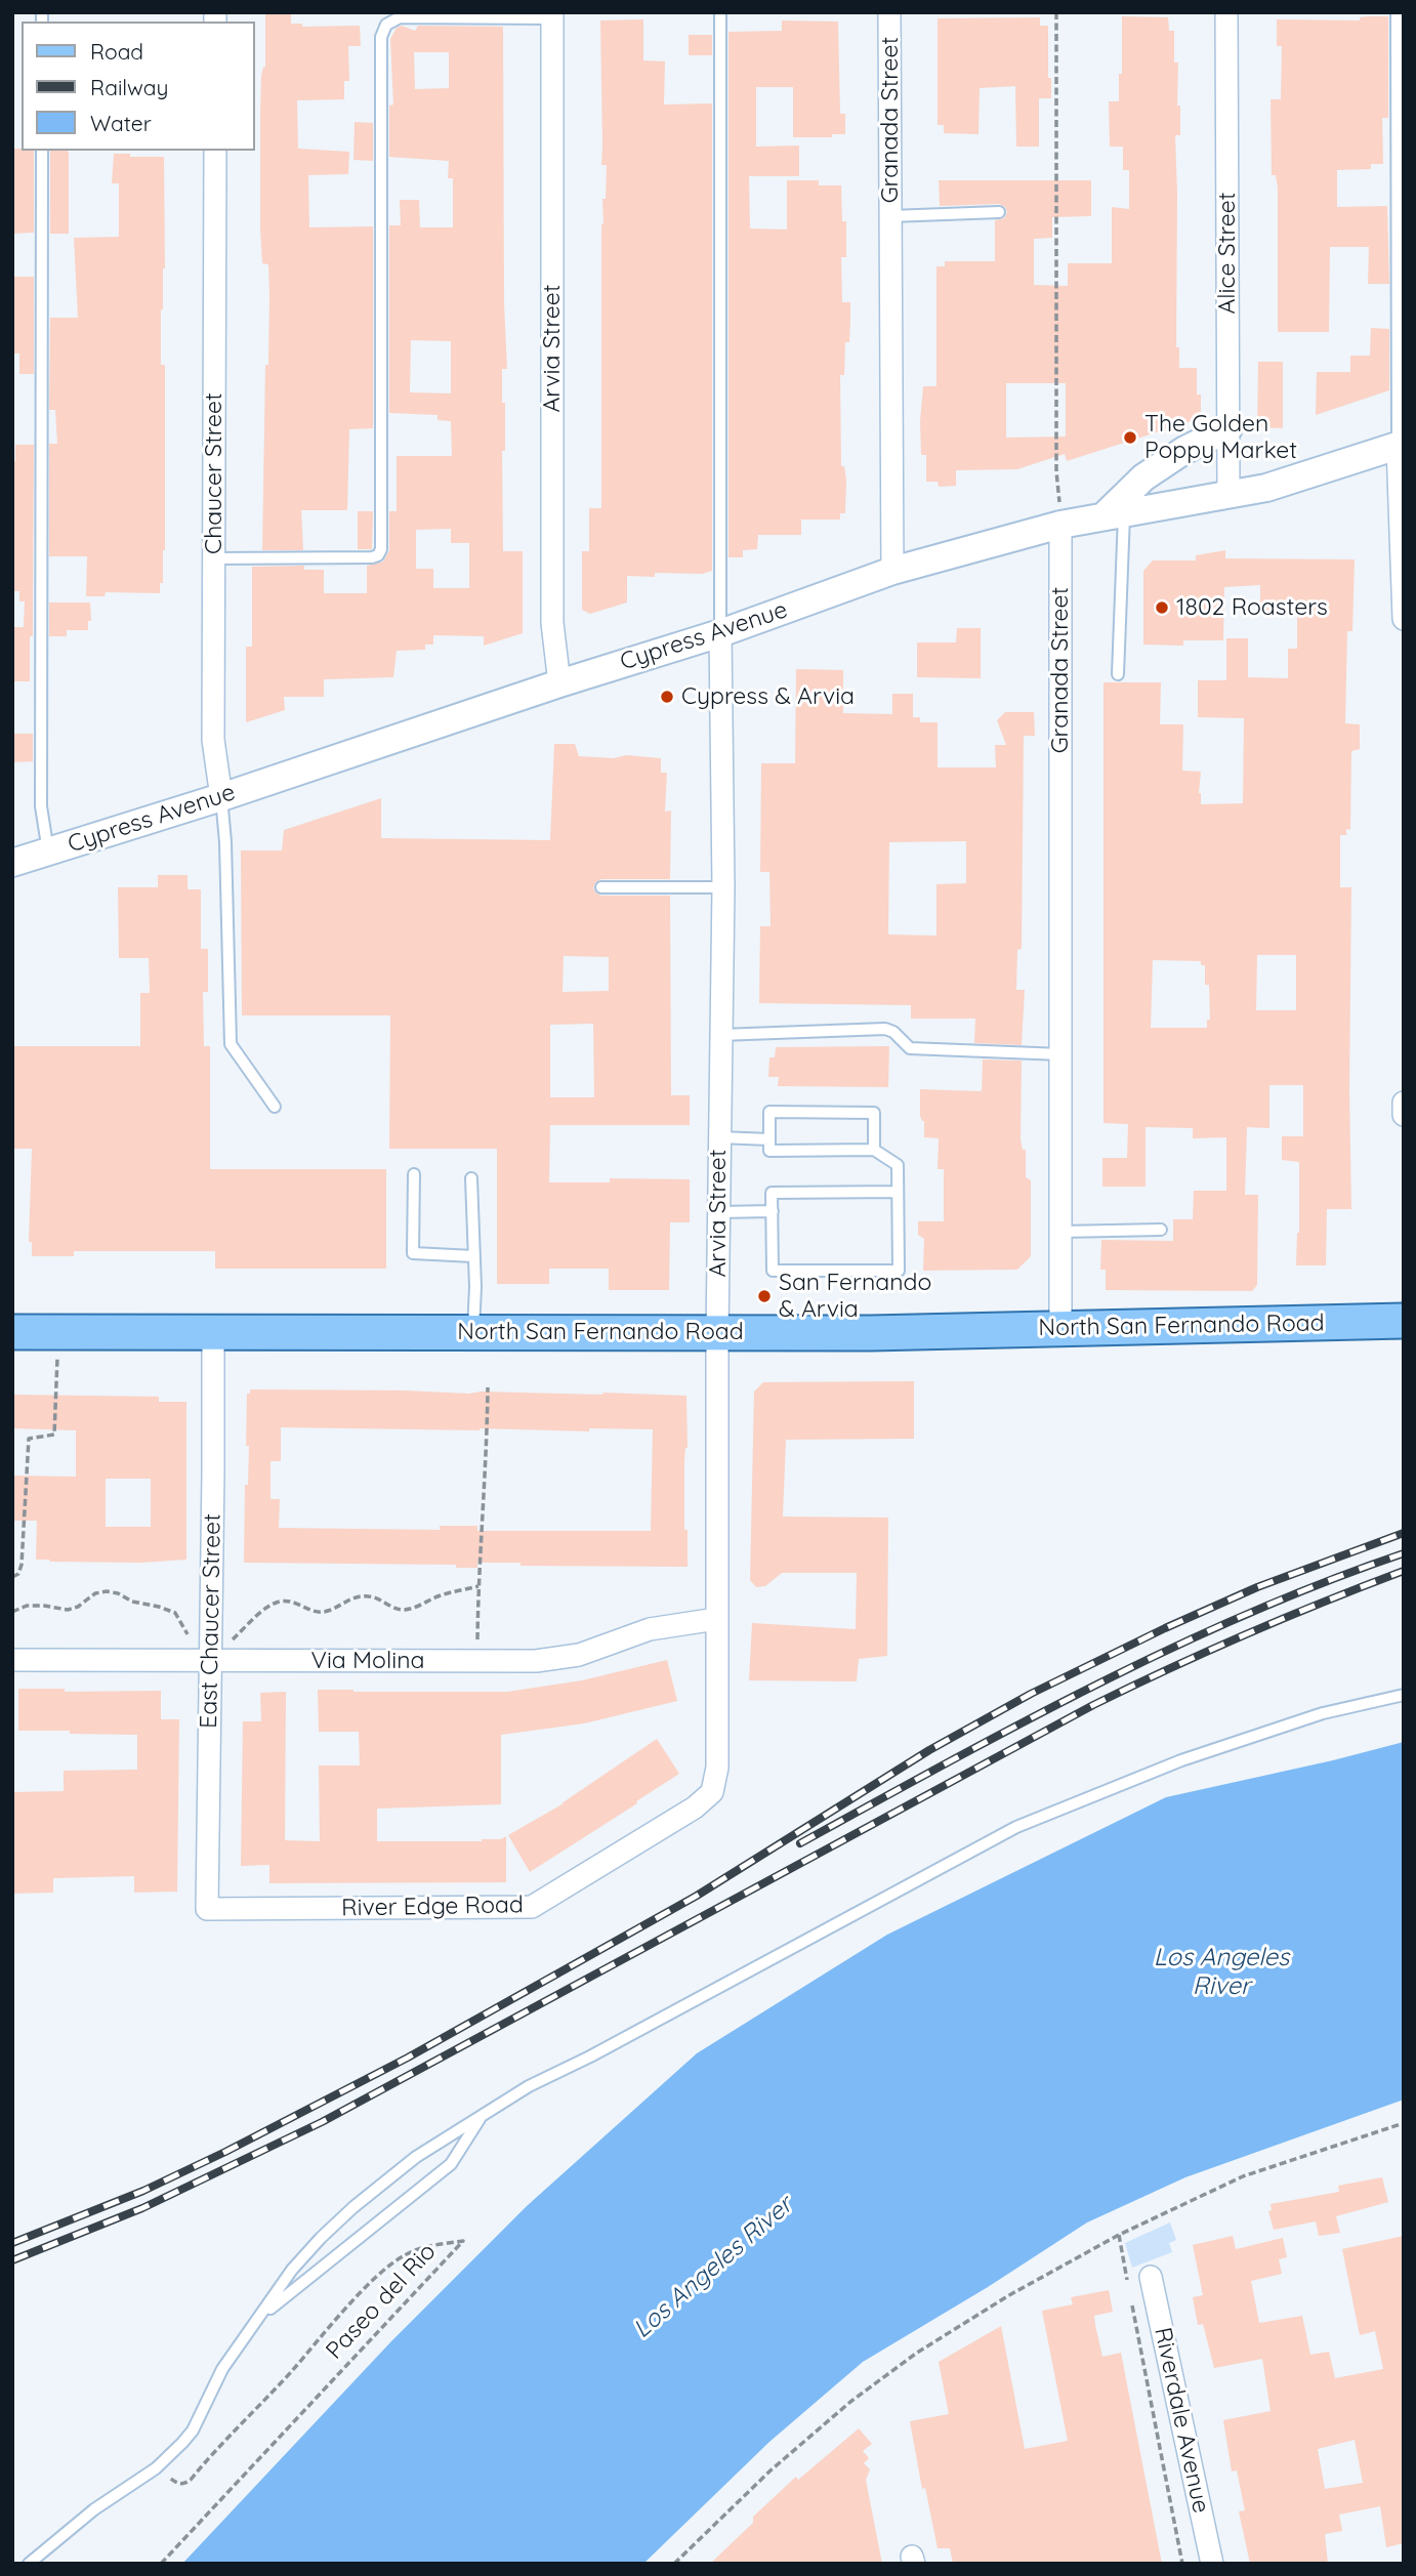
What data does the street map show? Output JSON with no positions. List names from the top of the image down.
{
  "streets": {
    "main road": ["North San Fernando Road"],
    "street": [
      "Granada Street",
      "Alice Street",
      "Arvia Street",
      "Chaucer Street",
      "Cypress Avenue",
      "East Chaucer Street",
      "Via Molina",
      "River Edge Road",
      "Riverdale Avenue"
    ],
    "path": ["Paseo del Rio"]
  },
  "crossings": [
    ["Granada Street", "Cypress Avenue"],
    ["Granada Street", "North San Fernando Road"],
    ["Alice Street", "Cypress Avenue"],
    ["Arvia Street", "Cypress Avenue"],
    ["Arvia Street", "North San Fernando Road"],
    ["Arvia Street", "Via Molina"],
    ["Arvia Street", "River Edge Road"],
    ["Chaucer Street", "Cypress Avenue"],
    ["North San Fernando Road", "East Chaucer Street"],
    ["East Chaucer Street", "Via Molina"],
    ["East Chaucer Street", "River Edge Road"]
  ],
  "water": ["Los Angeles River"],
  "places": [
    "The Golden Poppy Market",
    "1802 Roasters",
    "Cypress & Arvia",
    "San Fernando & Arvia"
  ],
  "legend": ["Road", "Railway", "Water"]
}
